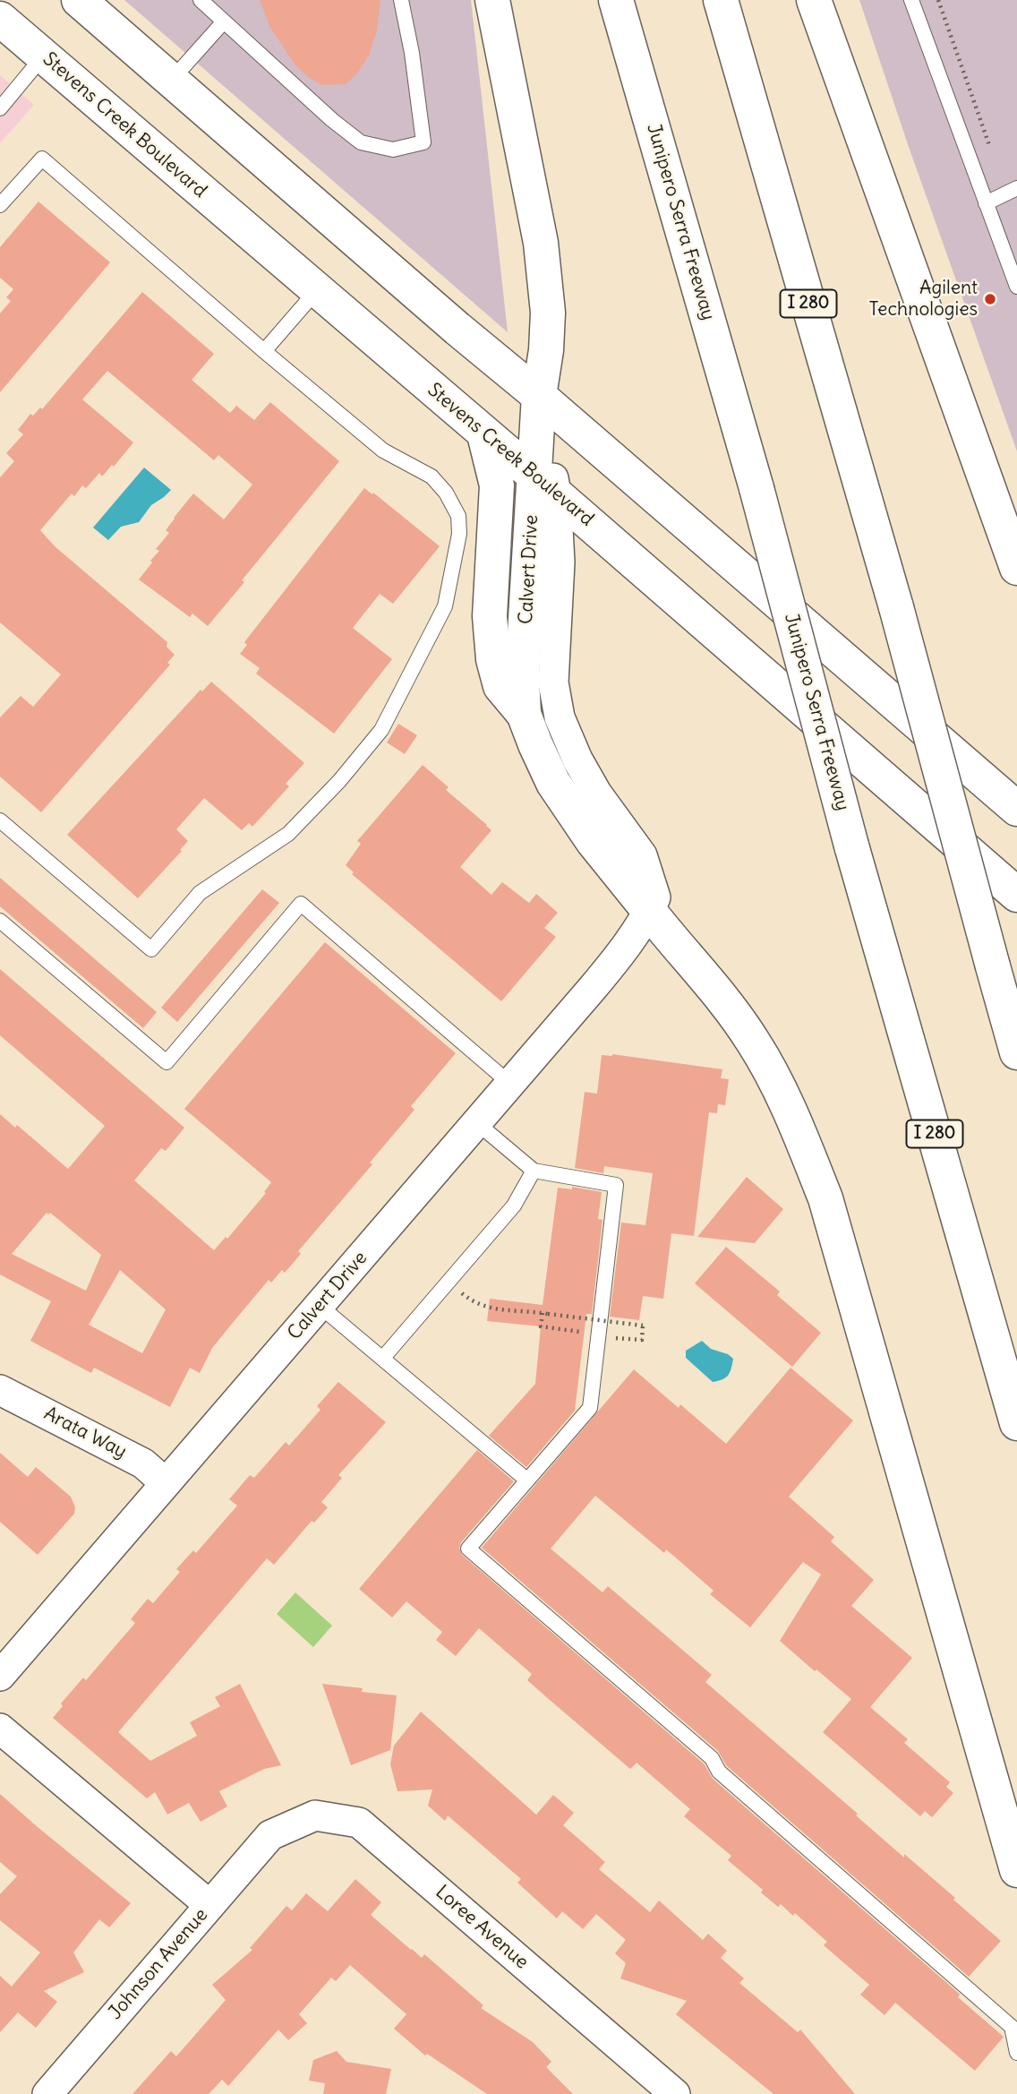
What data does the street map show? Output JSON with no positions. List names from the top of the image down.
{
  "streets": {
    "main road": [
      "Stevens Creek Boulevard",
      "Junipero Serra Freeway",
      "I 280",
      "Calvert Drive"
    ],
    "street": ["Arata Way", "Loree Avenue", "Johnson Avenue"]
  },
  "crossings": [
    ["Stevens Creek Boulevard", "Calvert Drive"],
    ["Calvert Drive", "Arata Way"],
    ["Loree Avenue", "Johnson Avenue"]
  ],
  "places": ["Agilent Technologies"]
}
